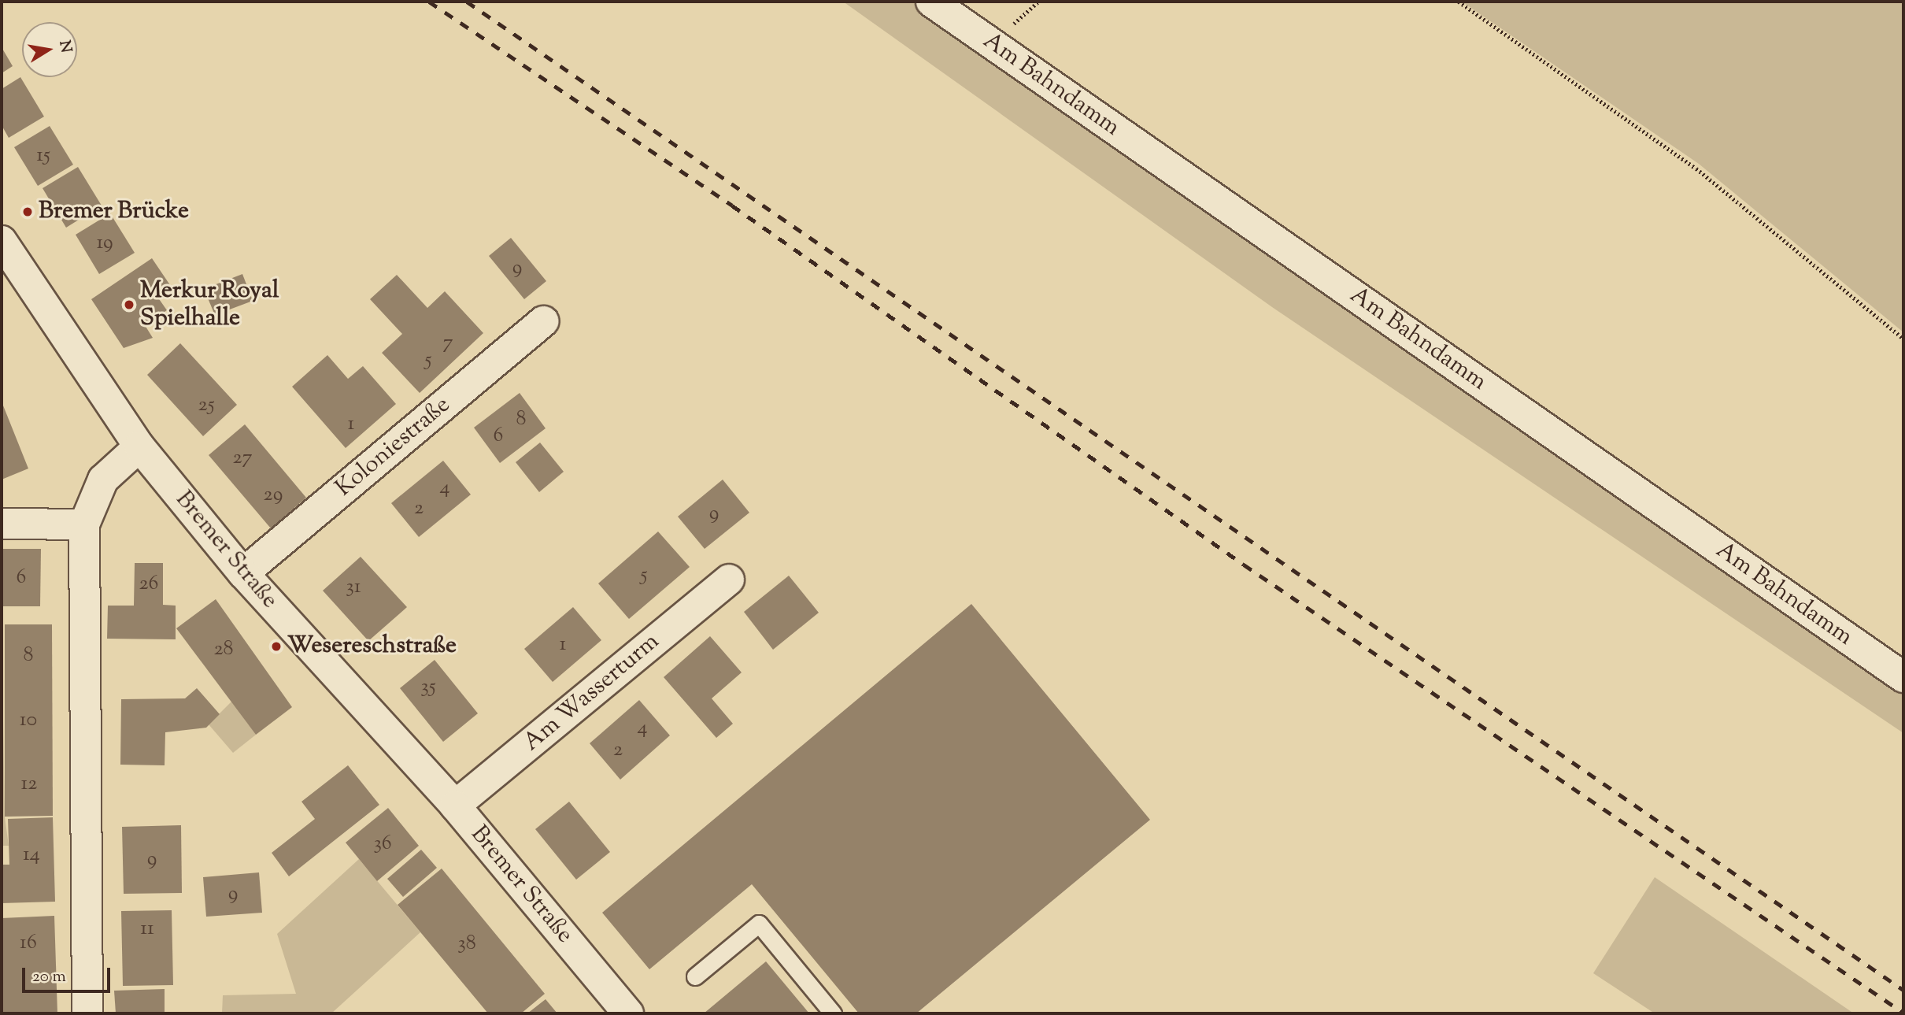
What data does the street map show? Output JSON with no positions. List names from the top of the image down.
{
  "streets": {
    "street": [
      "Am Bahndamm",
      "Koloniestraße",
      "Bremer Straße",
      "Am Wasserturm"
    ]
  },
  "crossings": [
    ["Koloniestraße", "Bremer Straße"],
    ["Bremer Straße", "Am Wasserturm"]
  ],
  "places": ["Bremer Brücke", "Merkur Royal Spielhalle", "Wesereschstraße"],
  "house_numbers": [
    "15",
    "19",
    "9",
    "7",
    "5",
    "25",
    "8",
    "1",
    "6",
    "27",
    "4",
    "29",
    "2",
    "9",
    "5",
    "6",
    "26",
    "31",
    "1",
    "28",
    "8",
    "35",
    "10",
    "4",
    "2",
    "12",
    "36",
    "14",
    "9",
    "9",
    "11",
    "16",
    "38"
  ],
  "scale_bar": "20 m",
  "north": "right"
}
